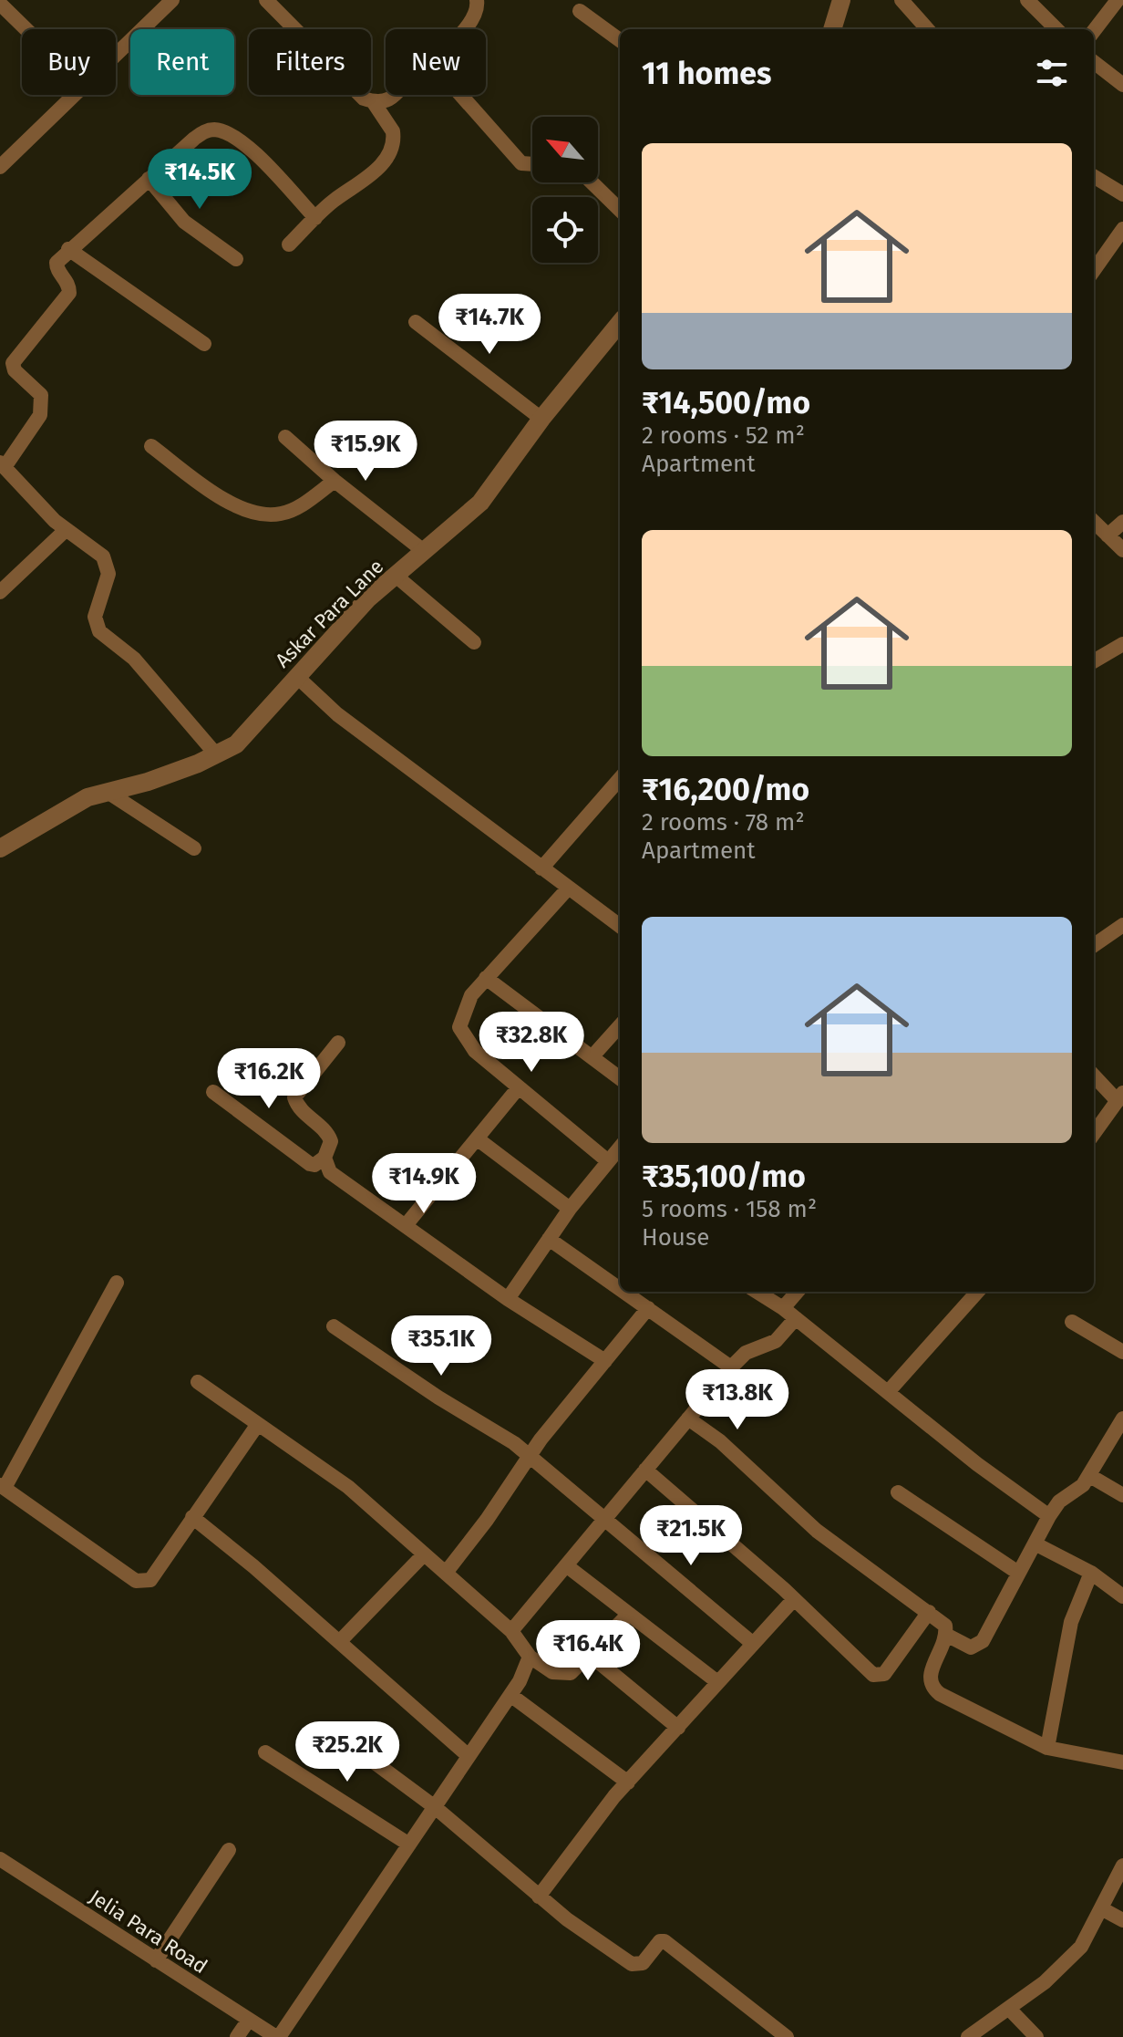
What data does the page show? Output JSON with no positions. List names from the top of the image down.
{
  "streets": {
    "street": ["Askar Para Lane", "Jelia Para Road"]
  },
  "north": "top left",
  "page": {
    "chip": [
      "Buy",
      "Rent",
      "Filters",
      "New"
    ],
    "heading": "11 homes",
    "list": [
      {
        "name": "₹14,500/mo",
        "note": "2 rooms · 52 m² · Apartment"
      },
      {
        "name": "₹16,200/mo",
        "note": "2 rooms · 78 m² · Apartment"
      },
      {
        "name": "₹35,100/mo",
        "note": "5 rooms · 158 m² · House"
      }
    ],
    "price": [
      "₹14.5K",
      "₹14.7K",
      "₹15.9K",
      "₹32.8K",
      "₹16.2K",
      "₹14.9K",
      "₹35.1K",
      "₹13.8K",
      "₹21.5K",
      "₹16.4K",
      "₹25.2K"
    ]
  }
}
